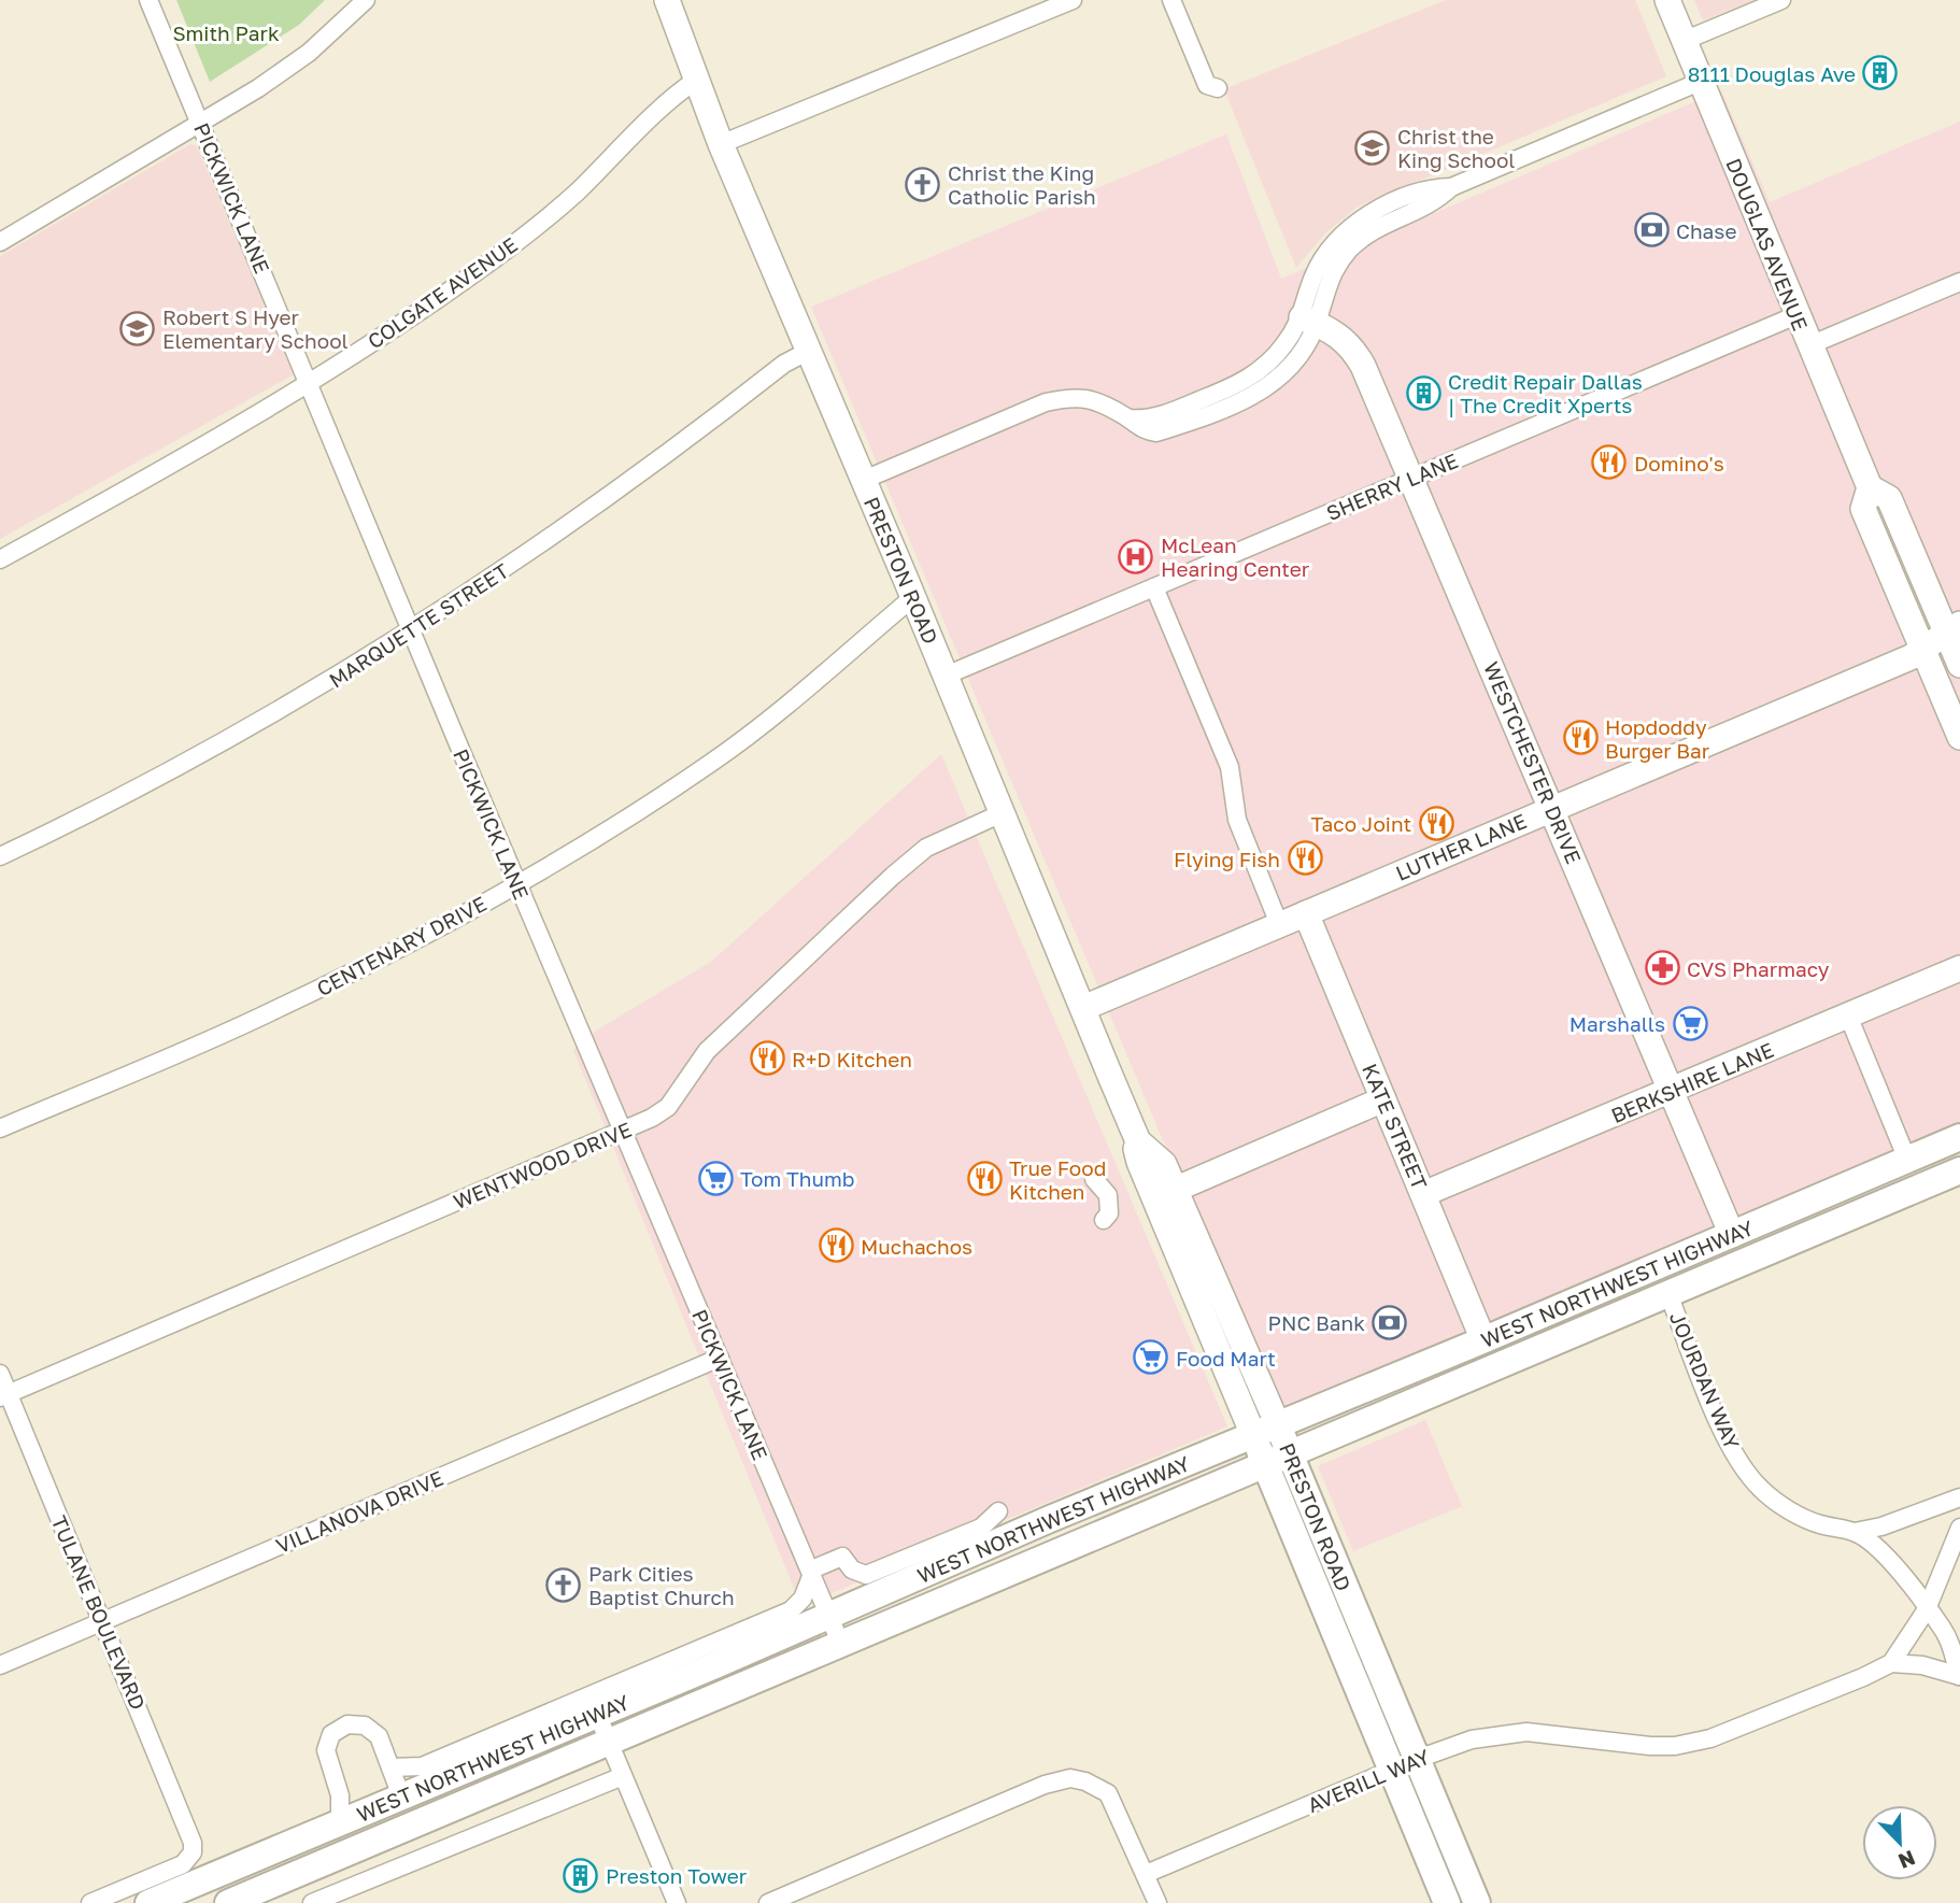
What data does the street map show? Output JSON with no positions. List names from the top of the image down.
{
  "streets": {
    "main road": ["PRESTON ROAD", "WEST NORTHWEST HIGHWAY"],
    "street": [
      "PICKWICK LANE",
      "DOUGLAS AVENUE",
      "COLGATE AVENUE",
      "SHERRY LANE",
      "MARQUETTE STREET",
      "WESTCHESTER DRIVE",
      "LUTHER LANE",
      "CENTENARY DRIVE",
      "BERKSHIRE LANE",
      "KATE STREET",
      "WENTWOOD DRIVE",
      "JOURDAN WAY",
      "VILLANOVA DRIVE",
      "TULANE BOULEVARD",
      "AVERILL WAY"
    ]
  },
  "crossings": [
    ["PICKWICK LANE", "COLGATE AVENUE"],
    ["PICKWICK LANE", "MARQUETTE STREET"],
    ["PICKWICK LANE", "CENTENARY DRIVE"],
    ["PICKWICK LANE", "WENTWOOD DRIVE"],
    ["PICKWICK LANE", "WEST NORTHWEST HIGHWAY"],
    ["PICKWICK LANE", "VILLANOVA DRIVE"],
    ["DOUGLAS AVENUE", "SHERRY LANE"],
    ["DOUGLAS AVENUE", "LUTHER LANE"],
    ["COLGATE AVENUE", "PRESTON ROAD"],
    ["SHERRY LANE", "PRESTON ROAD"],
    ["SHERRY LANE", "WESTCHESTER DRIVE"],
    ["PRESTON ROAD", "MARQUETTE STREET"],
    ["PRESTON ROAD", "LUTHER LANE"],
    ["PRESTON ROAD", "CENTENARY DRIVE"],
    ["PRESTON ROAD", "WENTWOOD DRIVE"],
    ["PRESTON ROAD", "WEST NORTHWEST HIGHWAY"],
    ["PRESTON ROAD", "AVERILL WAY"],
    ["WESTCHESTER DRIVE", "LUTHER LANE"],
    ["WESTCHESTER DRIVE", "BERKSHIRE LANE"],
    ["WESTCHESTER DRIVE", "WEST NORTHWEST HIGHWAY"],
    ["LUTHER LANE", "KATE STREET"],
    ["BERKSHIRE LANE", "KATE STREET"],
    ["KATE STREET", "WEST NORTHWEST HIGHWAY"],
    ["WENTWOOD DRIVE", "TULANE BOULEVARD"],
    ["WEST NORTHWEST HIGHWAY", "JOURDAN WAY"],
    ["JOURDAN WAY", "AVERILL WAY"],
    ["VILLANOVA DRIVE", "TULANE BOULEVARD"]
  ],
  "parks": ["Smith Park"],
  "places": {
    "building": ["8111 Douglas Ave", "Credit Repair Dallas | The Credit Xperts", "Preston Tower"],
    "school or university": ["Christ the King School", "Robert S Hyer Elementary School"],
    "church": ["Christ the King Catholic Parish", "Park Cities Baptist Church"],
    "bank": ["Chase", "PNC Bank"],
    "restaurant": [
      "Domino's",
      "Hopdoddy Burger Bar",
      "Taco Joint",
      "Flying Fish",
      "R+D Kitchen",
      "True Food Kitchen",
      "Muchachos"
    ],
    "hospital": ["McLean Hearing Center"],
    "pharmacy": ["CVS Pharmacy"],
    "supermarket": ["Marshalls", "Tom Thumb", "Food Mart"]
  },
  "north": "bottom right"
}
